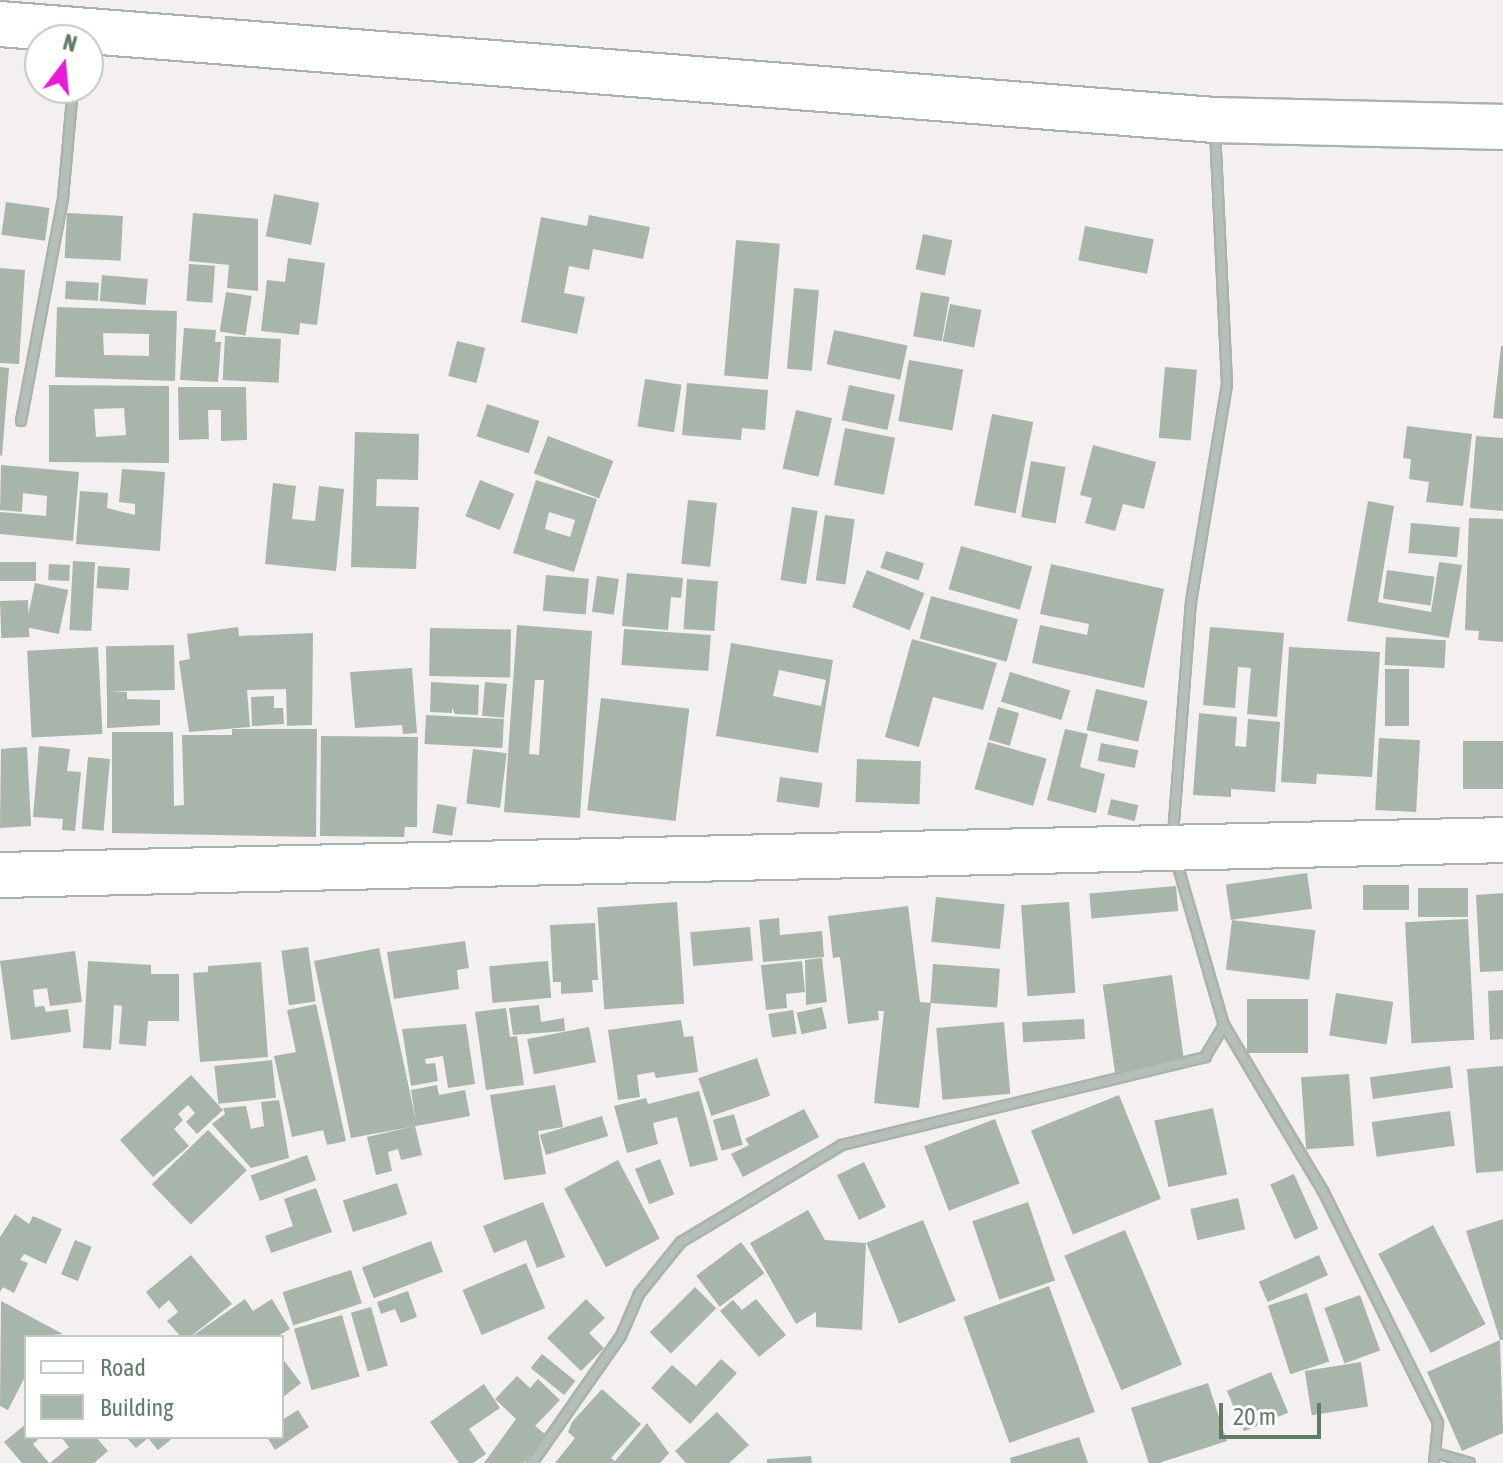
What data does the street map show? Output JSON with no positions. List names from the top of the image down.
{
  "legend": ["Road", "Building"],
  "scale_bar": "20 m",
  "north": "top"
}
